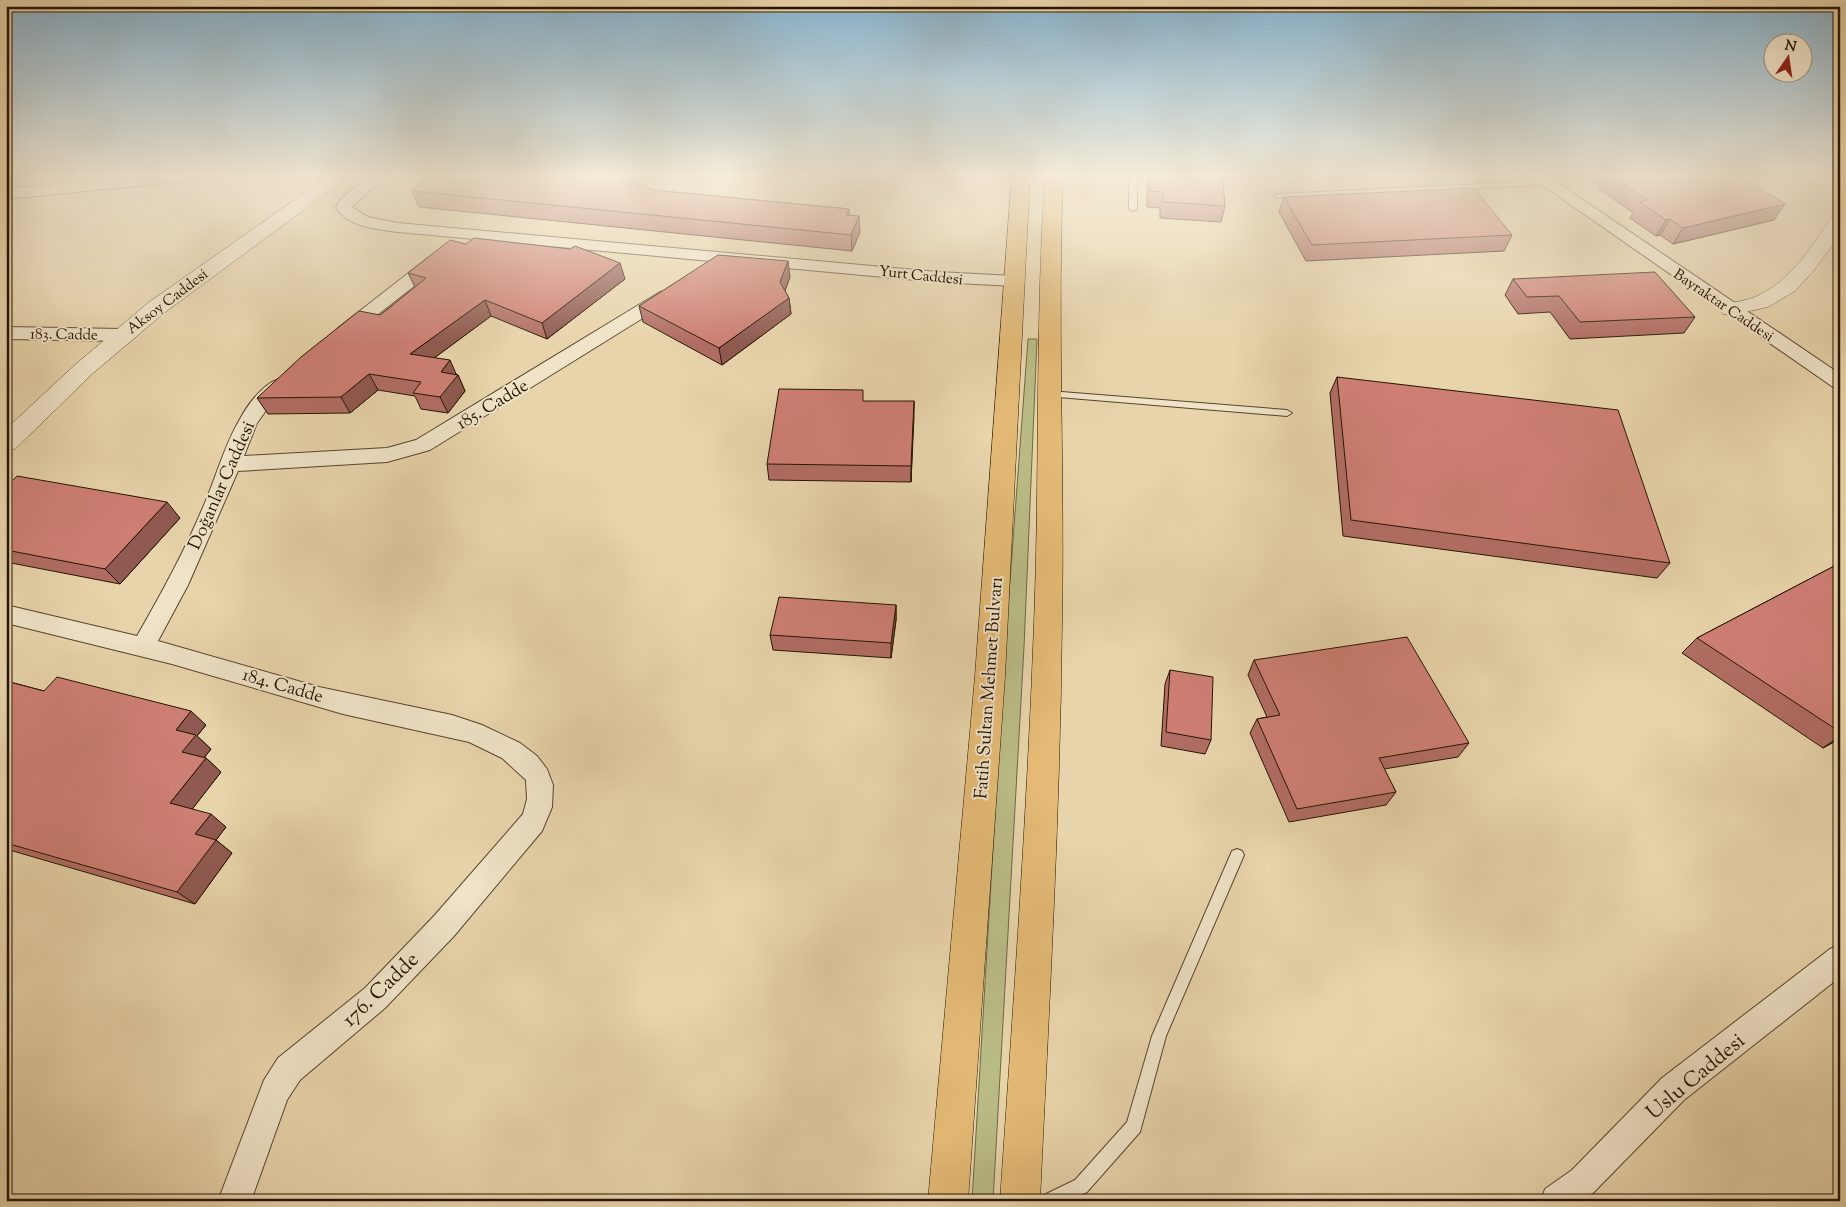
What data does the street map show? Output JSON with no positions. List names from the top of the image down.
{
  "streets": {
    "highway": ["Fatih Sultan Mehmet Bulvarı"],
    "street": [
      "Yurt Caddesi",
      "Aksoy Caddesi",
      "Bayraktar Caddesi",
      "183. Cadde",
      "185. Cadde",
      "Doğanlar Caddesi",
      "184. Cadde",
      "176. Cadde",
      "Uslu Caddesi"
    ]
  },
  "crossings": [
    ["Yurt Caddesi", "Fatih Sultan Mehmet Bulvarı"],
    ["Aksoy Caddesi", "183. Cadde"],
    ["185. Cadde", "Doğanlar Caddesi"],
    ["Doğanlar Caddesi", "184. Cadde"],
    ["184. Cadde", "176. Cadde"]
  ],
  "north": "top"
}
